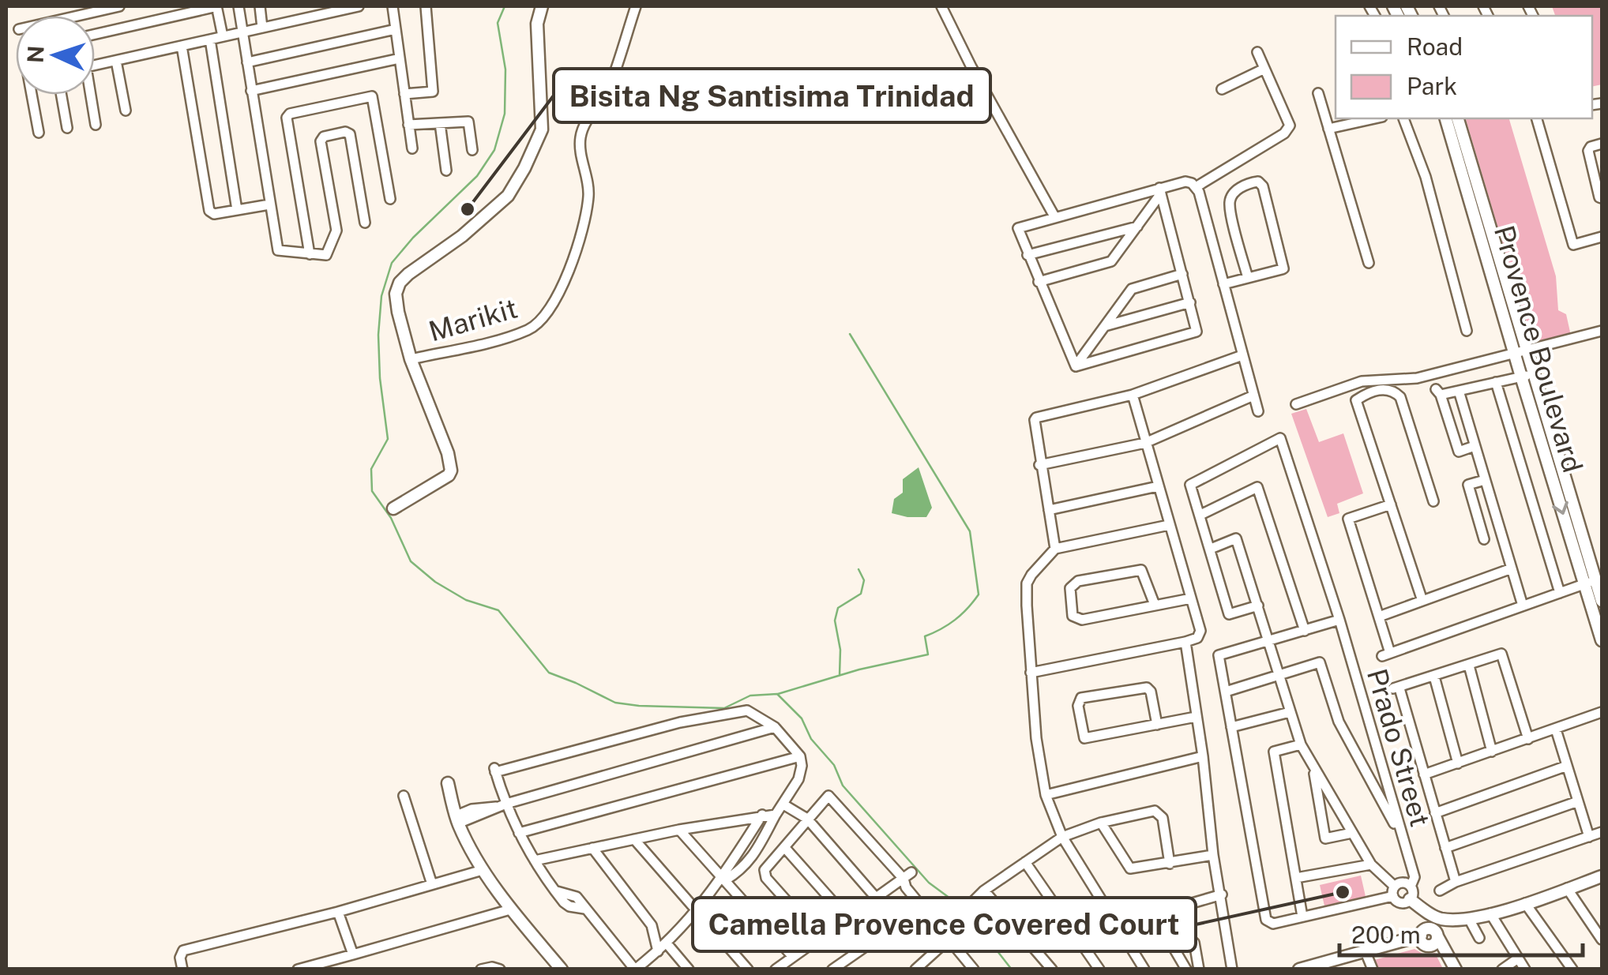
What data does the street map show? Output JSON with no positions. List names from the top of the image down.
{
  "streets": {
    "street": ["Marikit", "Provence Boulevard", "Prado Street"]
  },
  "places": ["Bisita Ng Santisima Trinidad", "Camella Provence Covered Court"],
  "legend": ["Road", "Park"],
  "scale_bar": "200 m",
  "north": "left"
}
